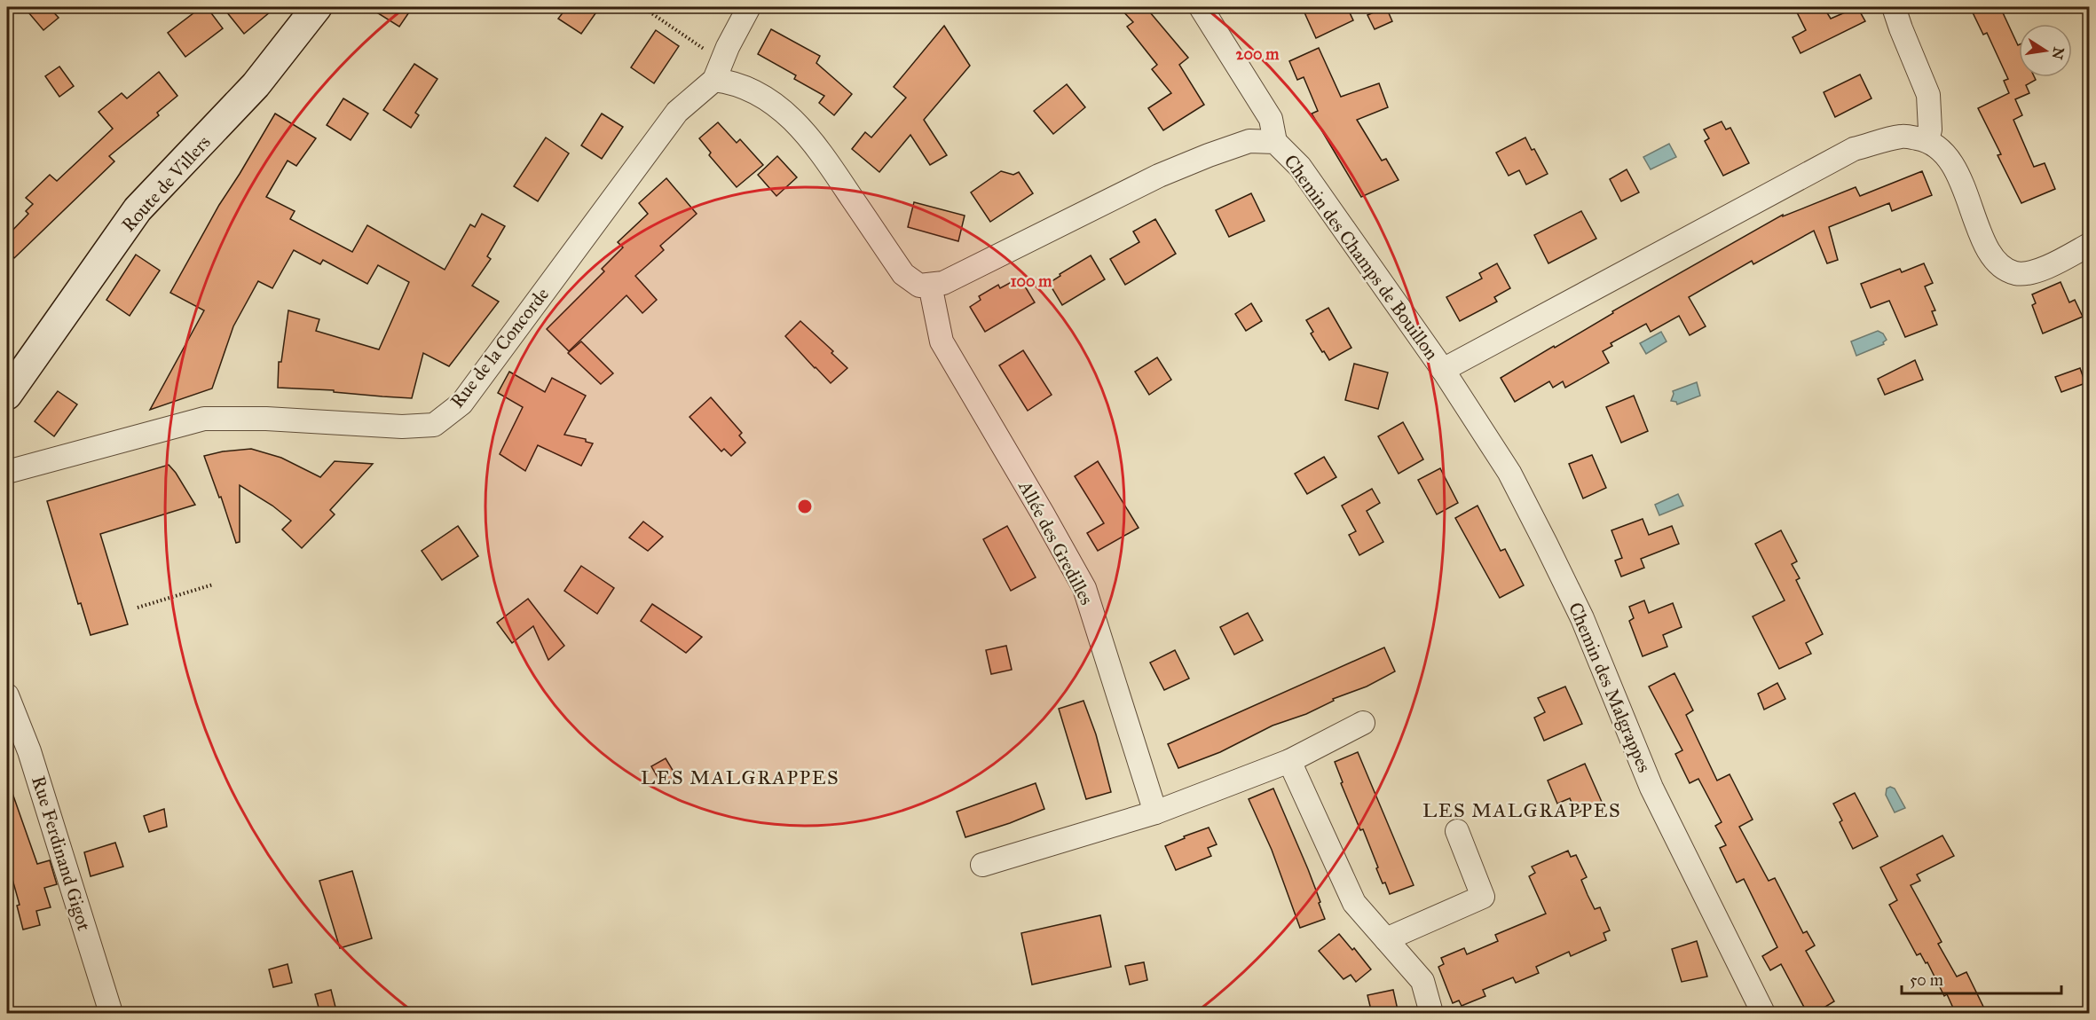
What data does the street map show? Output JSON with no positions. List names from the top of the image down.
{
  "streets": {
    "main road": ["Route de Villers"],
    "street": [
      "Chemin des Champs de Bouillon",
      "Rue de la Concorde",
      "Allée des Gredilles",
      "Chemin des Malgrappes",
      "Rue Ferdinand Gigot"
    ]
  },
  "crossings": [
    ["Chemin des Champs de Bouillon", "Allée des Gredilles"],
    ["Chemin des Champs de Bouillon", "Chemin des Malgrappes"]
  ],
  "districts": ["LES MALGRAPPES", "LES MALGRAPPES"],
  "scale_bar": "50 m",
  "north": "right",
  "rings": ["200 m", "100 m"]
}
